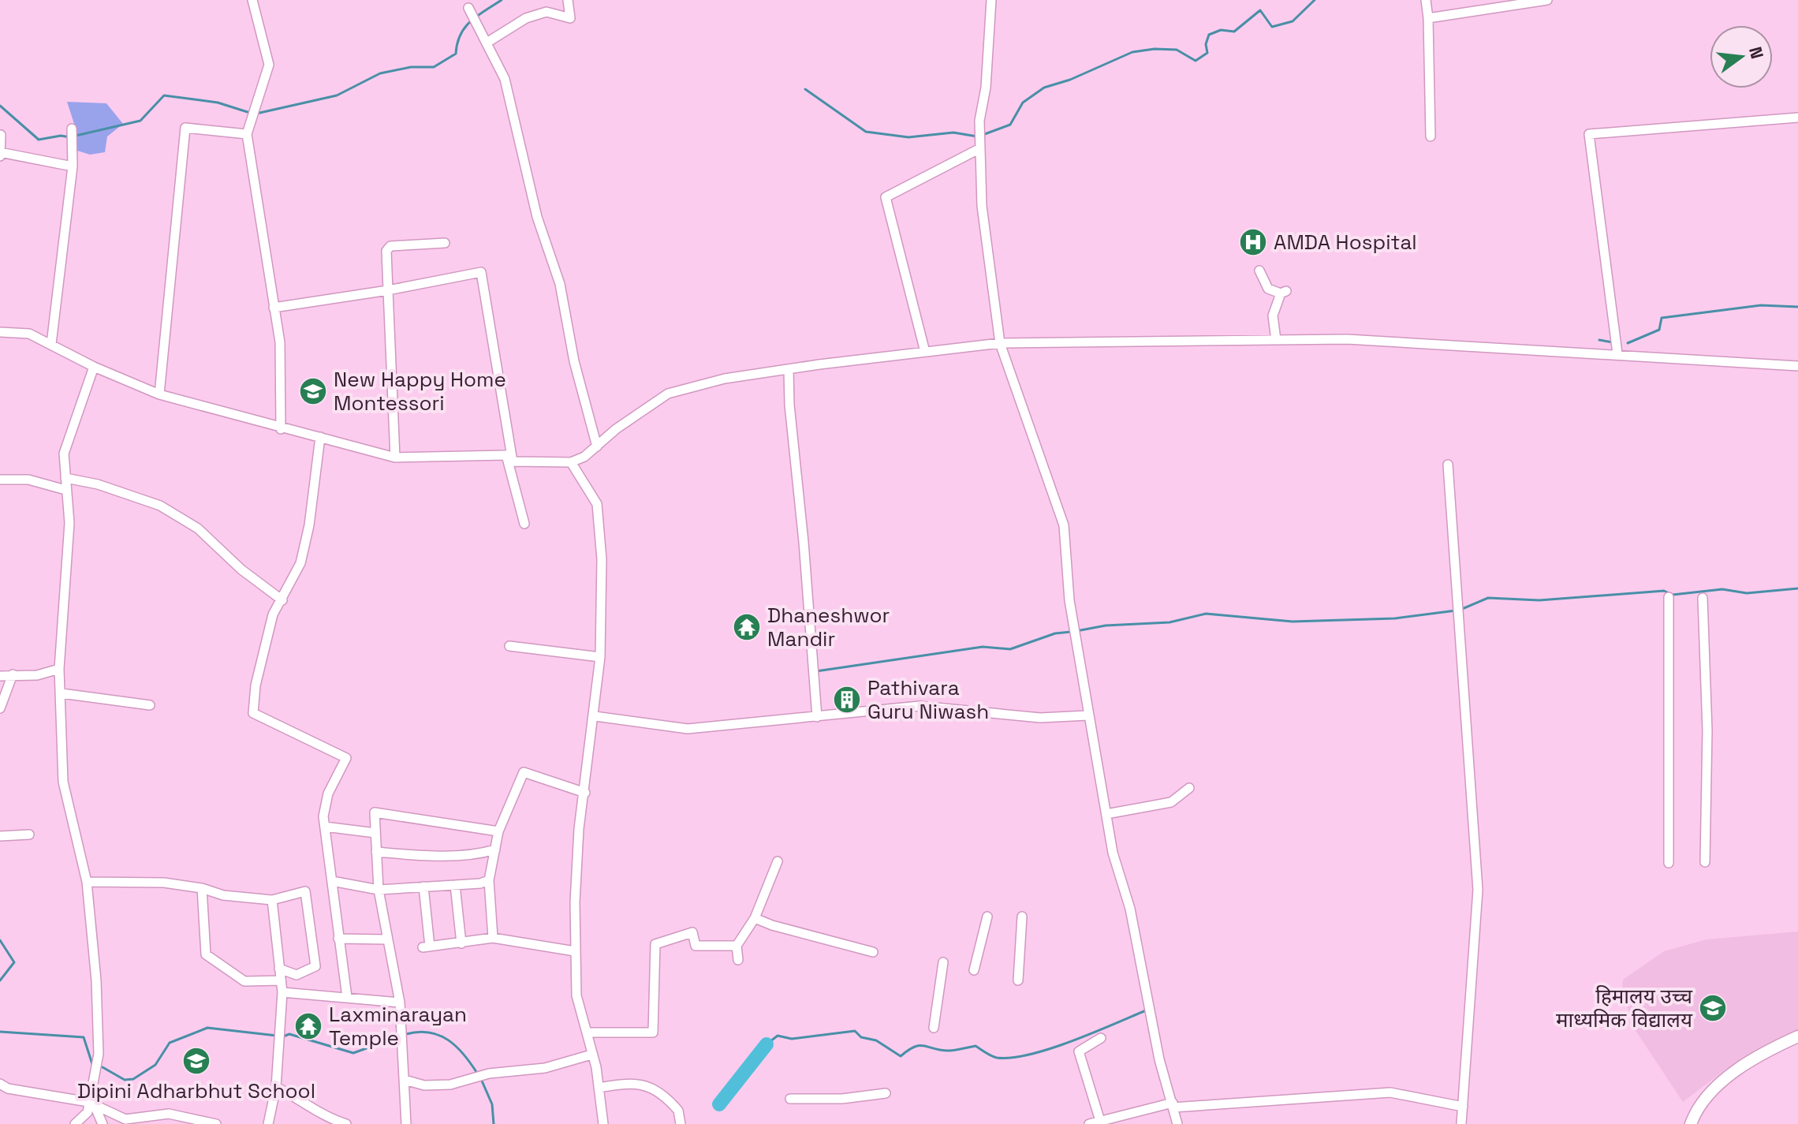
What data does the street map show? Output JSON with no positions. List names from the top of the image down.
{
  "places": {
    "hospital": ["AMDA Hospital"],
    "school or university": ["New Happy Home Montessori", "हिमालय उच्च माध्यमिक विद्यालय", "Dipini Adharbhut School"],
    "temple": ["Dhaneshwor Mandir", "Laxminarayan Temple"],
    "building": ["Pathivara Guru Niwash"]
  },
  "north": "right"
}
